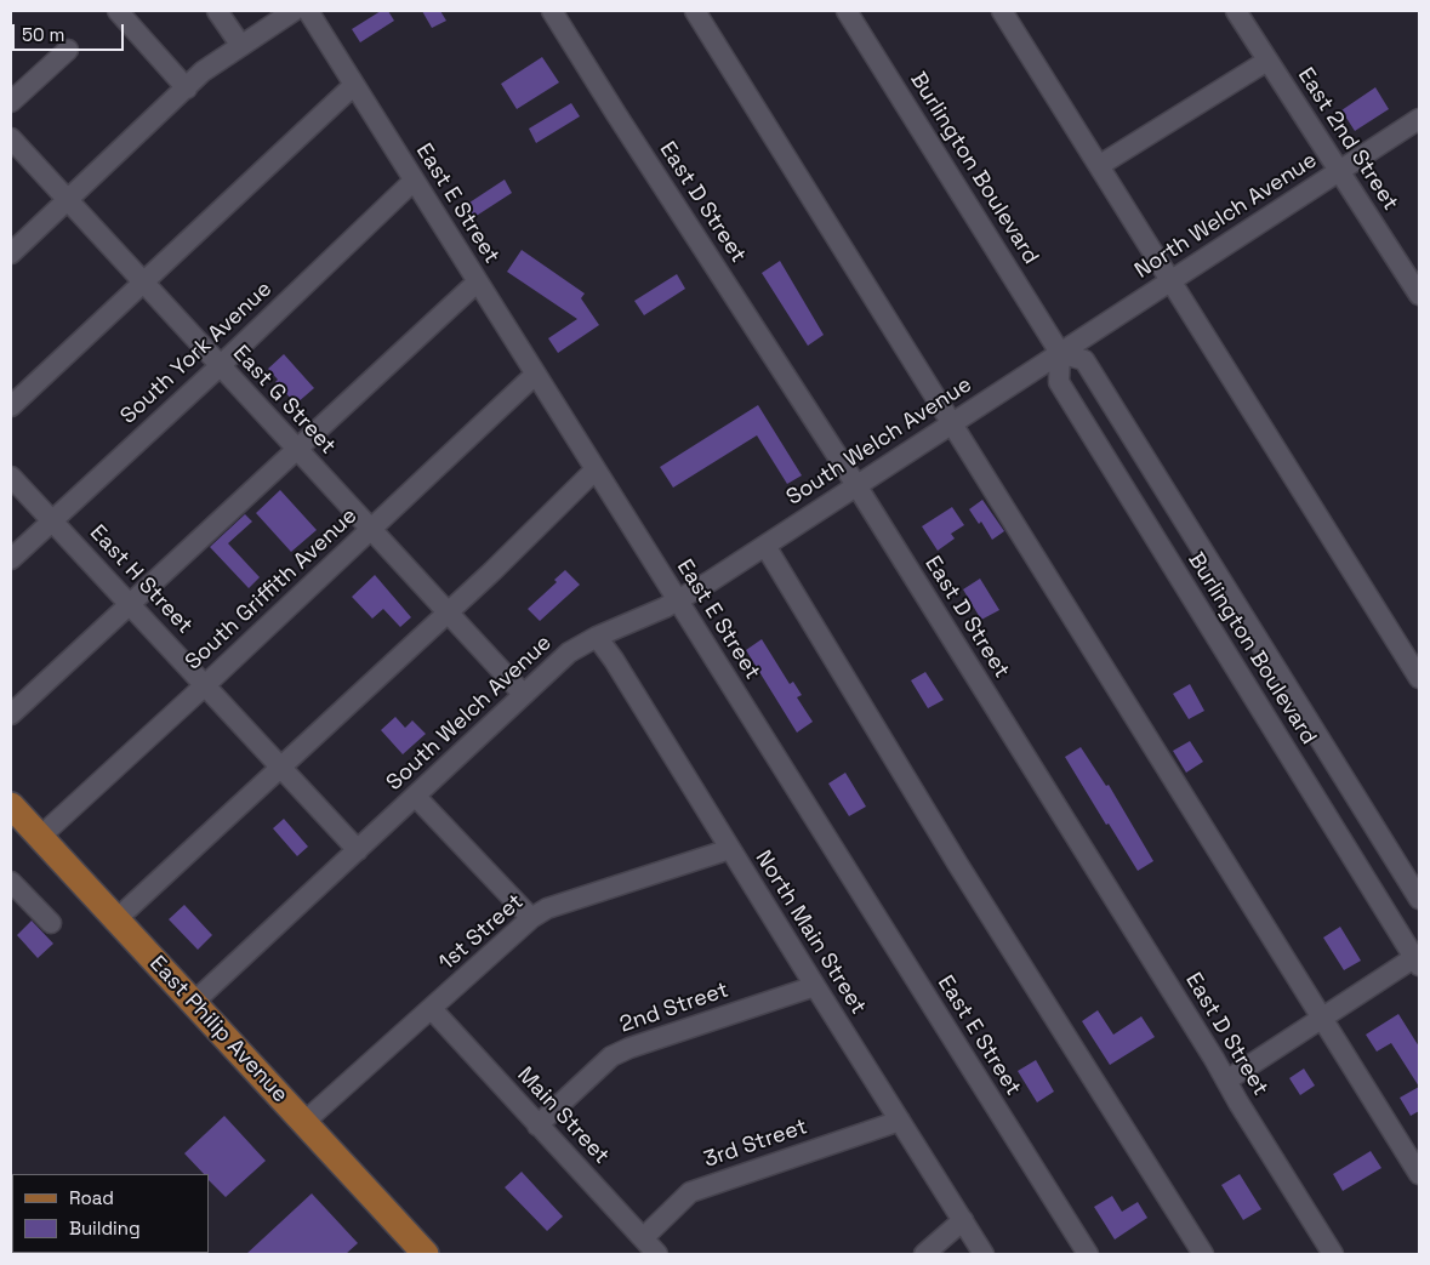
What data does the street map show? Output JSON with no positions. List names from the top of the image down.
{
  "streets": {
    "main road": ["East Philip Avenue"],
    "street": [
      "East 2nd Street",
      "Burlington Boulevard",
      "East D Street",
      "East E Street",
      "North Welch Avenue",
      "South York Avenue",
      "East G Street",
      "South Welch Avenue",
      "East H Street",
      "South Griffith Avenue",
      "1st Street",
      "North Main Street",
      "2nd Street",
      "Main Street",
      "3rd Street"
    ]
  },
  "crossings": [
    ["East 2nd Street", "North Welch Avenue"],
    ["Burlington Boulevard", "North Welch Avenue"],
    ["Burlington Boulevard", "South Welch Avenue"],
    ["East D Street", "South Welch Avenue"],
    ["East E Street", "South York Avenue"],
    ["East E Street", "South Welch Avenue"],
    ["East E Street", "South Griffith Avenue"],
    ["North Welch Avenue", "South Welch Avenue"],
    ["South York Avenue", "East G Street"],
    ["South York Avenue", "East H Street"],
    ["East G Street", "South Welch Avenue"],
    ["East G Street", "South Griffith Avenue"],
    ["South Welch Avenue", "East H Street"],
    ["South Welch Avenue", "North Main Street"],
    ["South Welch Avenue", "East Philip Avenue"],
    ["East H Street", "South Griffith Avenue"],
    ["South Griffith Avenue", "East Philip Avenue"],
    ["1st Street", "North Main Street"],
    ["1st Street", "East Philip Avenue"],
    ["1st Street", "Main Street"],
    ["North Main Street", "2nd Street"],
    ["North Main Street", "3rd Street"],
    ["2nd Street", "Main Street"],
    ["Main Street", "3rd Street"]
  ],
  "legend": ["Road", "Building"],
  "scale_bar": "50 m"
}
